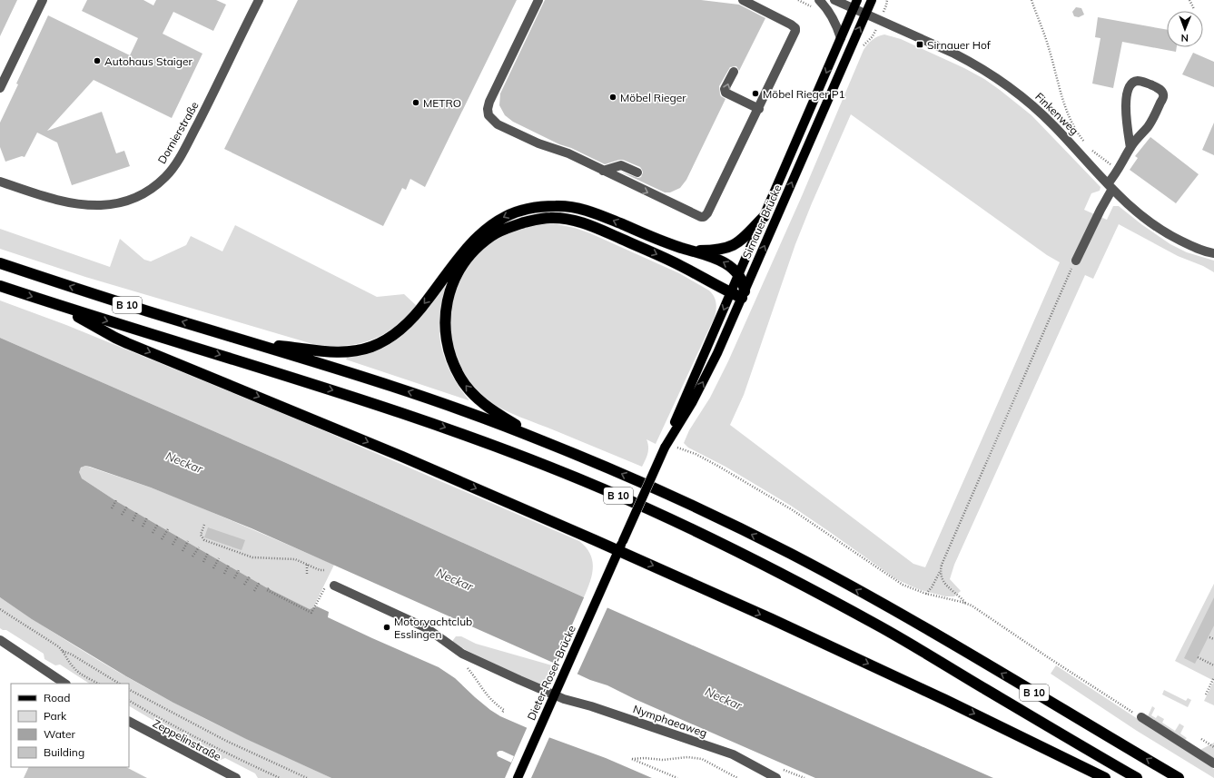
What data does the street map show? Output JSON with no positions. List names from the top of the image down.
{
  "streets": {
    "highway": ["B 10"],
    "main road": ["Sirnauer Brücke", "Dieter-Roser-Brücke"],
    "street": [
      "Finkenweg",
      "Dornierstraße",
      "Nymphaeaweg",
      "Zeppelinstraße"
    ]
  },
  "crossings": [
    ["Finkenweg", "Sirnauer Brücke"],
    ["Sirnauer Brücke", "Dieter-Roser-Brücke"],
    ["Dieter-Roser-Brücke", "Nymphaeaweg"]
  ],
  "water": ["Neckar"],
  "places": {
    "transit": ["Sirnauer Hof"],
    "other": [
      "Autohaus Staiger",
      "Möbel Rieger P1",
      "Möbel Rieger",
      "METRO",
      "Motoryachtclub Esslingen"
    ]
  },
  "legend": [
    "Road",
    "Park",
    "Water",
    "Building"
  ],
  "north": "bottom"
}
